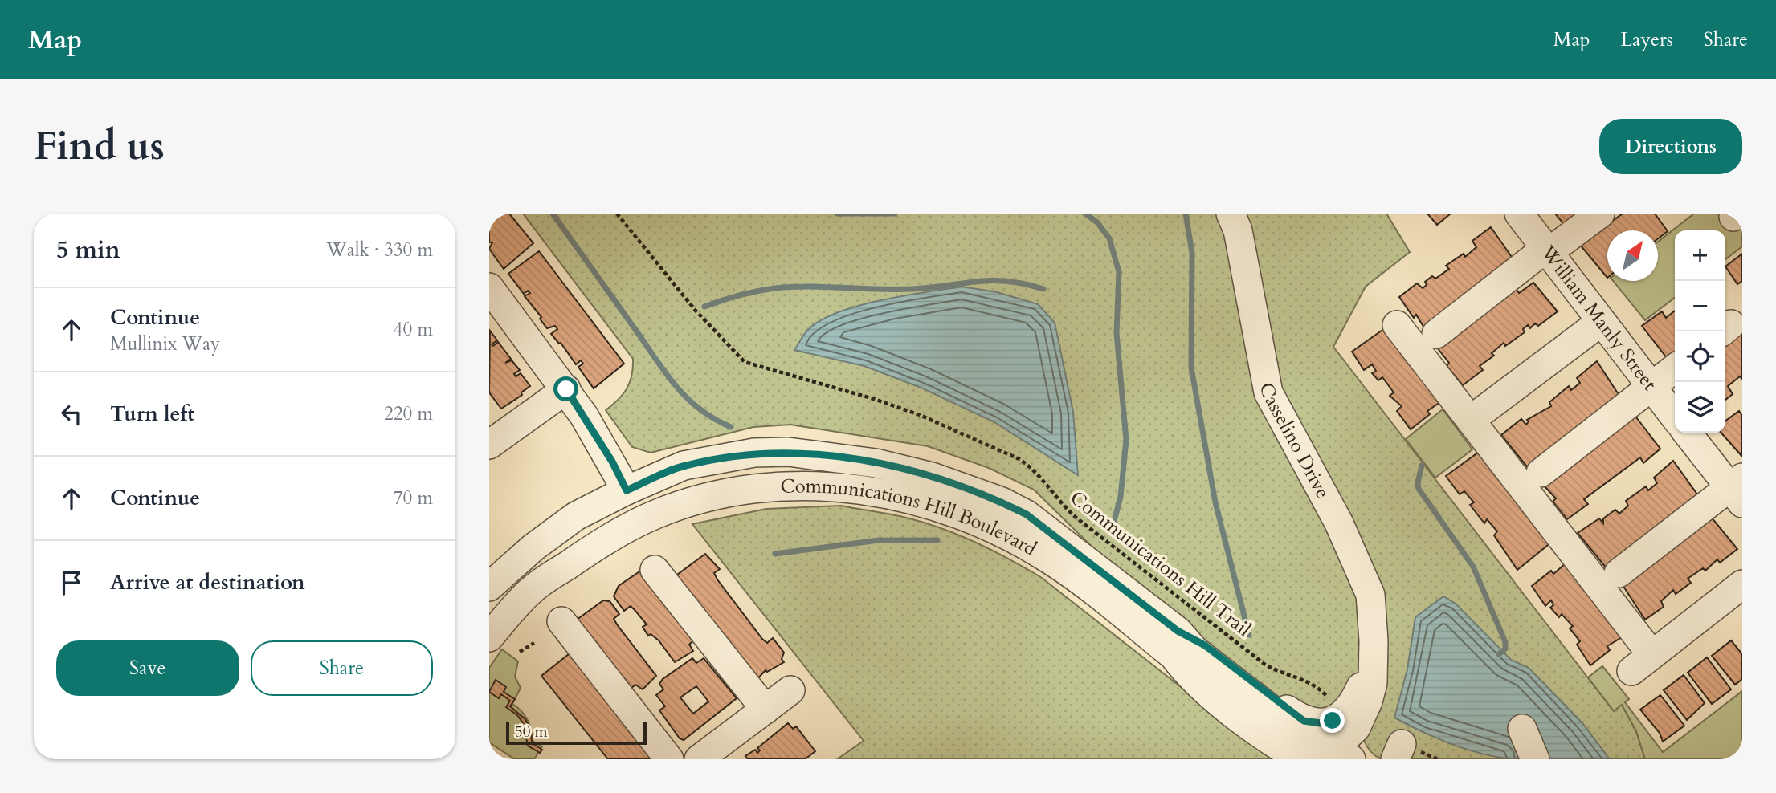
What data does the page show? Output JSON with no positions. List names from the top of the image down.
{
  "streets": {
    "street": ["William Manly Street", "Casselino Drive", "Communications Hill Boulevard"],
    "path": ["Communications Hill Trail"]
  },
  "scale_bar": "50 m",
  "north": "top right",
  "page": {
    "header": "Map",
    "nav": ["Map", "Layers", "Share"],
    "buttons": [
      "Directions",
      ["Save", "Share"]
    ],
    "title": "Find us",
    "heading": ["5 min", "Walk · 330 m"],
    "map_buttons": ["+", "−"],
    "list": [
      ["Continue", "Mullinix Way", "40 m"],
      ["Turn left", "220 m"],
      ["Continue", "70 m"],
      "Arrive at destination"
    ],
    "scale": "50 m"
  }
}
